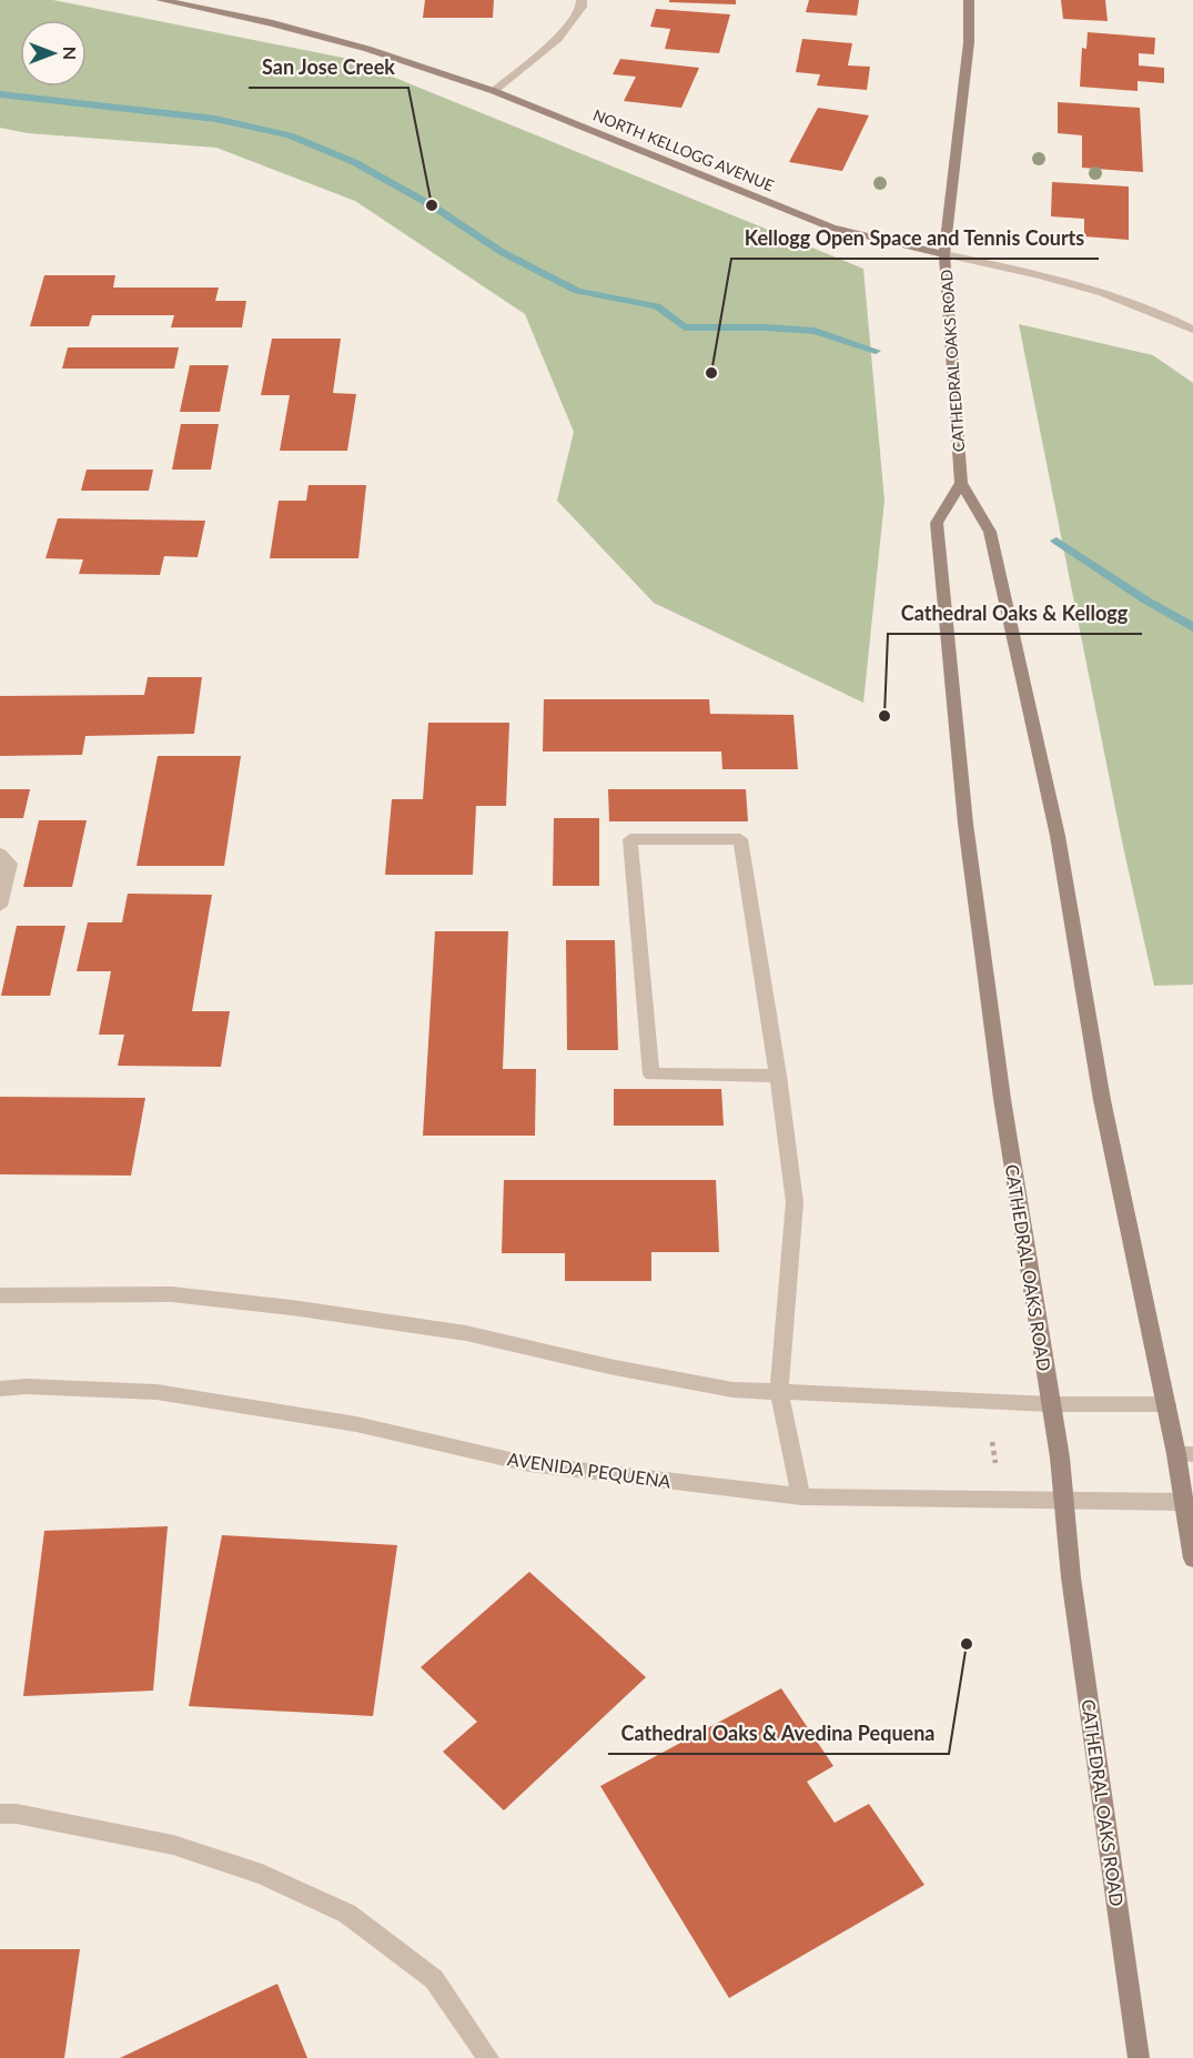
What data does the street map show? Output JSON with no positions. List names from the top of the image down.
{
  "streets": {
    "main road": ["NORTH KELLOGG AVENUE", "CATHEDRAL OAKS ROAD"],
    "street": ["AVENIDA PEQUENA"]
  },
  "crossings": [
    ["NORTH KELLOGG AVENUE", "CATHEDRAL OAKS ROAD"],
    ["CATHEDRAL OAKS ROAD", "AVENIDA PEQUENA"]
  ],
  "places": [
    "San Jose Creek",
    "Kellogg Open Space and Tennis Courts",
    "Cathedral Oaks & Kellogg",
    "Cathedral Oaks & Avedina Pequena"
  ],
  "north": "right"
}
